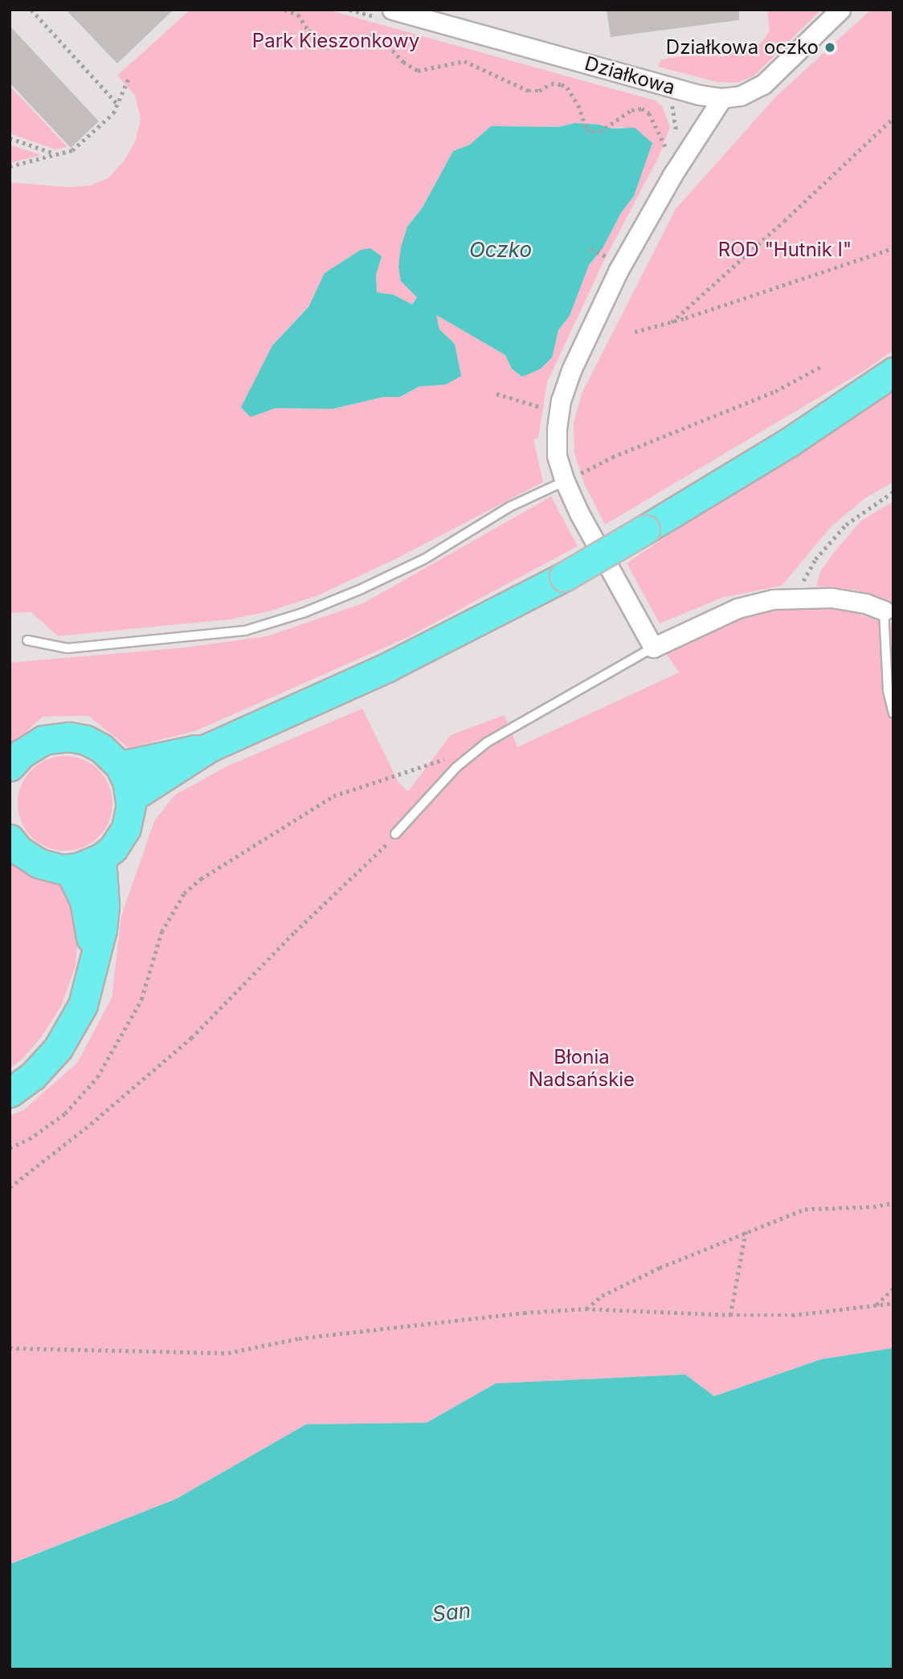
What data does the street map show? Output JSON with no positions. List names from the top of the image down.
{
  "streets": {
    "street": ["Działkowa"]
  },
  "water": ["Oczko", "San"],
  "parks": ["Park Kieszonkowy", "ROD \"Hutnik I\"", "Błonia Nadsańskie"],
  "places": ["Działkowa oczko"]
}
